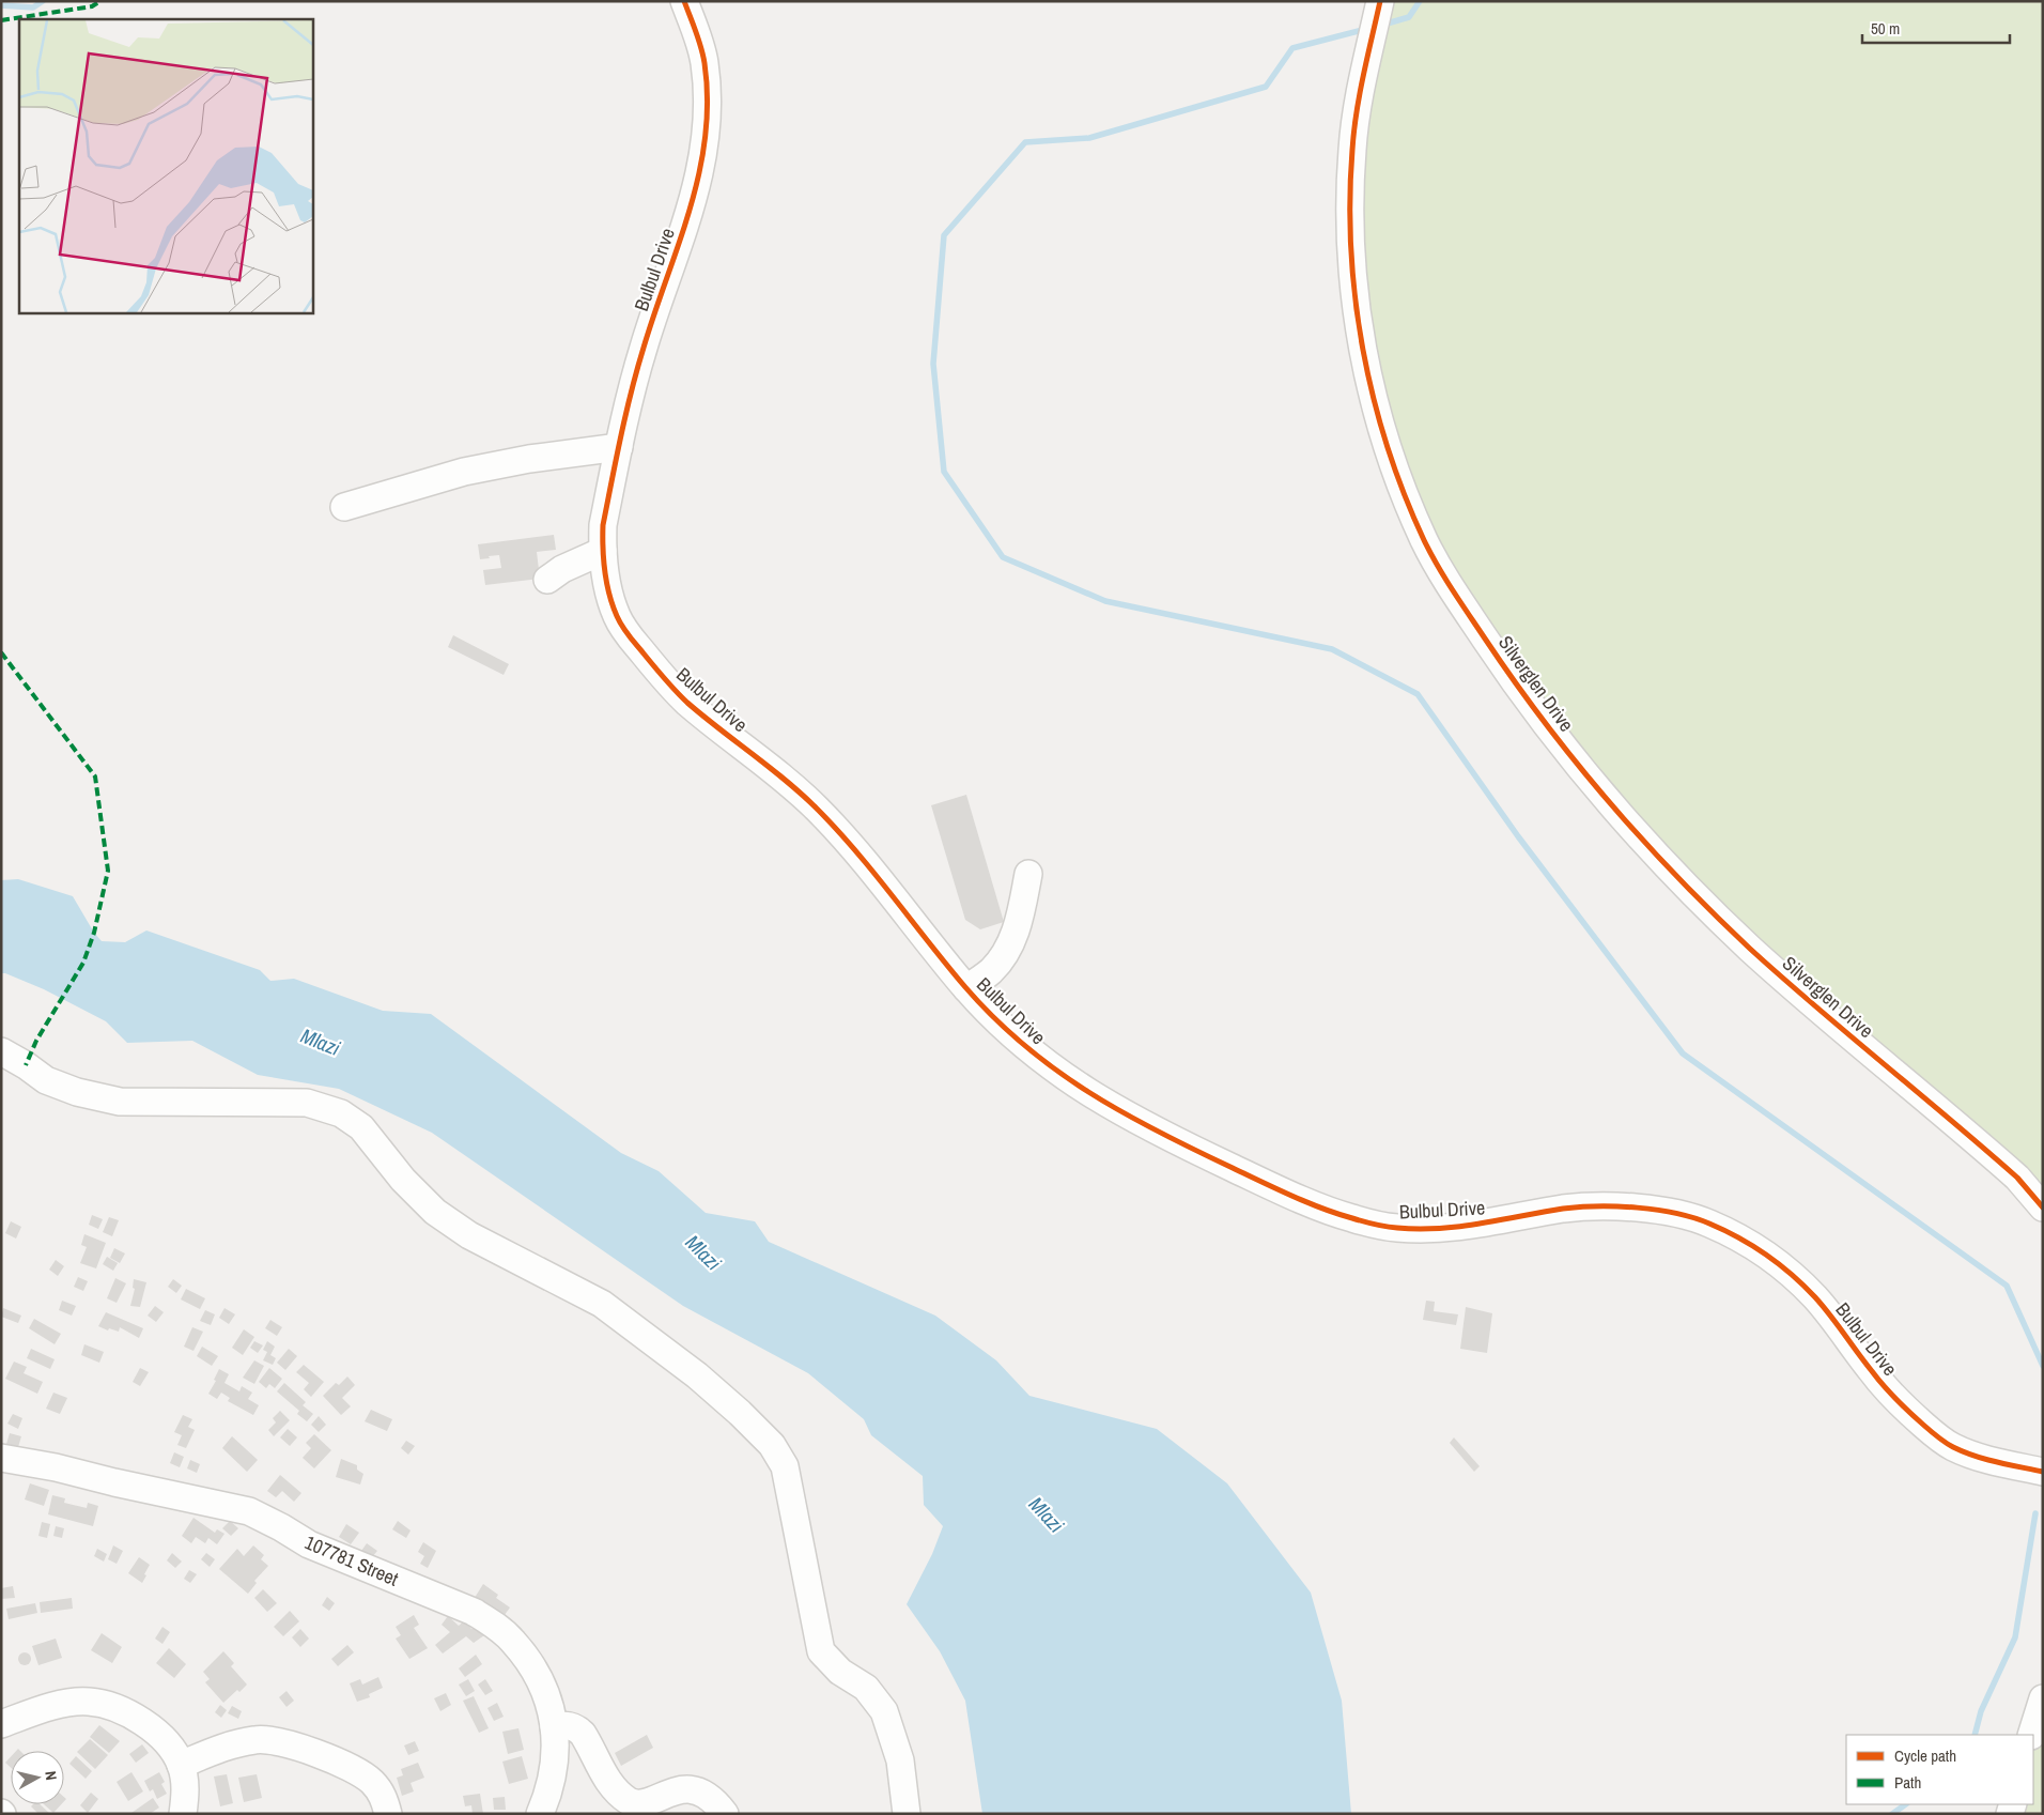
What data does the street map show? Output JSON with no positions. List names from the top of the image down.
{
  "streets": {
    "street": ["Bulbul Drive", "Silverglen Drive", "107781 Street"]
  },
  "water": ["Mlazi"],
  "legend": ["Cycle path", "Path"],
  "scale_bar": "50 m",
  "north": "right"
}
